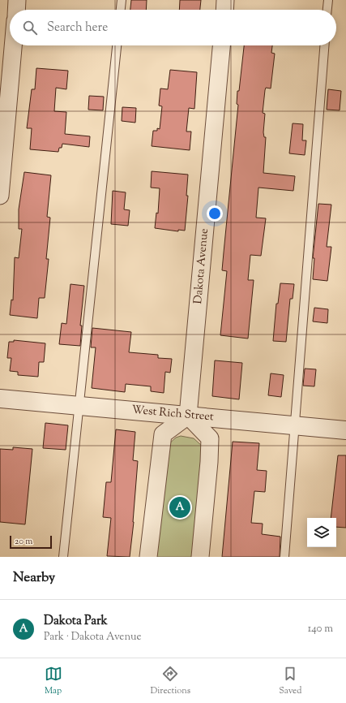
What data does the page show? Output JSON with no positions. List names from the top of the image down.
{
  "streets": {
    "street": ["Dakota Avenue", "West Rich Street"]
  },
  "crossings": [
    ["Dakota Avenue", "West Rich Street"]
  ],
  "scale_bar": "20 m",
  "page": {
    "search": "Search here",
    "pins": "A",
    "scale": "20 m",
    "heading": "Nearby",
    "list": [
      {
        "mark": "A",
        "name": "Dakota Park",
        "note": "Park · Dakota Avenue",
        "value": "140 m"
      }
    ],
    "nav": ["Map", "Directions", "Saved"]
  }
}
